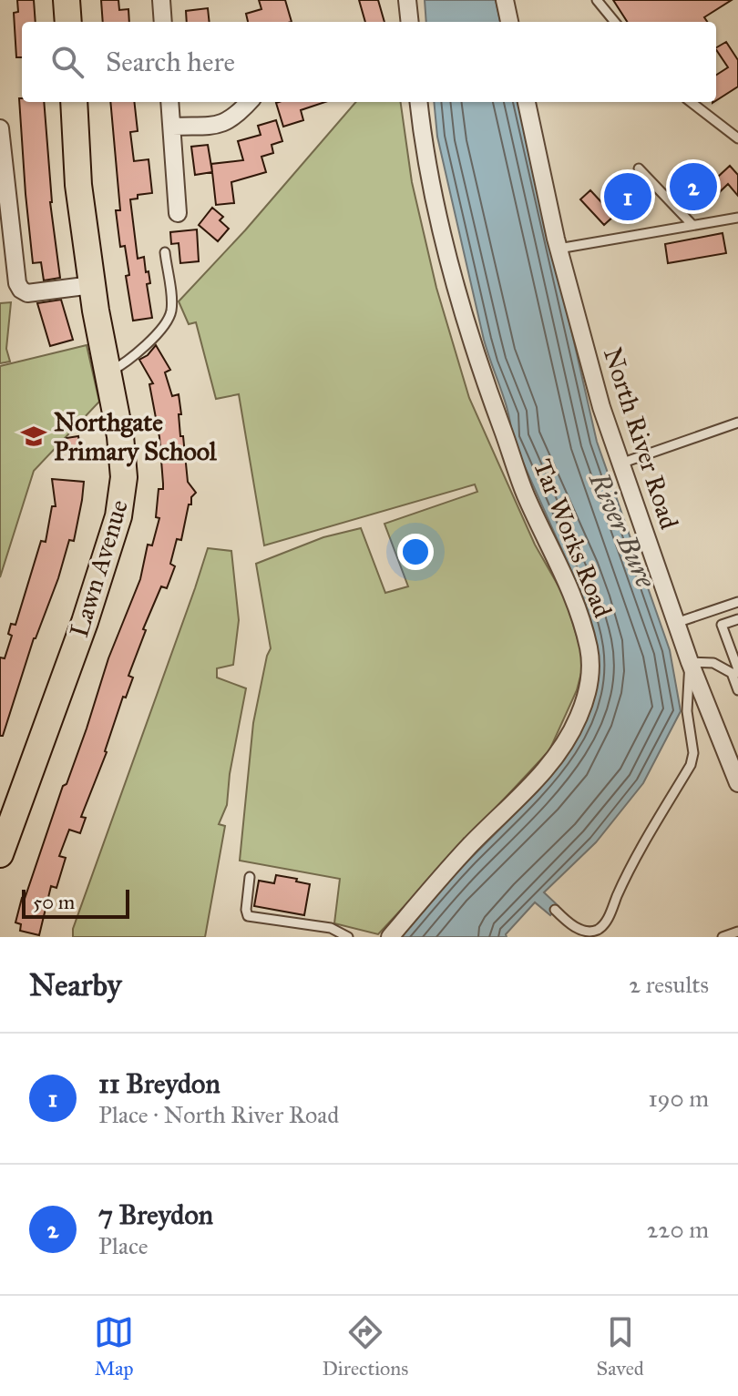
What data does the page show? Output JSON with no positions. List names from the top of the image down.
{
  "streets": {
    "main road": ["Lawn Avenue"],
    "street": ["North River Road", "Tar Works Road"]
  },
  "water": ["River Bure"],
  "places": {
    "school or university": ["Northgate Primary School"]
  },
  "scale_bar": "50 m",
  "page": {
    "search": "Search here",
    "pins": ["2", "1"],
    "scale": "50 m",
    "heading": ["Nearby", "2 results"],
    "list": [
      {
        "mark": "1",
        "name": "11 Breydon",
        "note": "Place · North River Road",
        "value": "190 m"
      },
      {
        "mark": "2",
        "name": "7 Breydon",
        "note": "Place",
        "value": "220 m"
      }
    ],
    "nav": ["Map", "Directions", "Saved"]
  }
}
